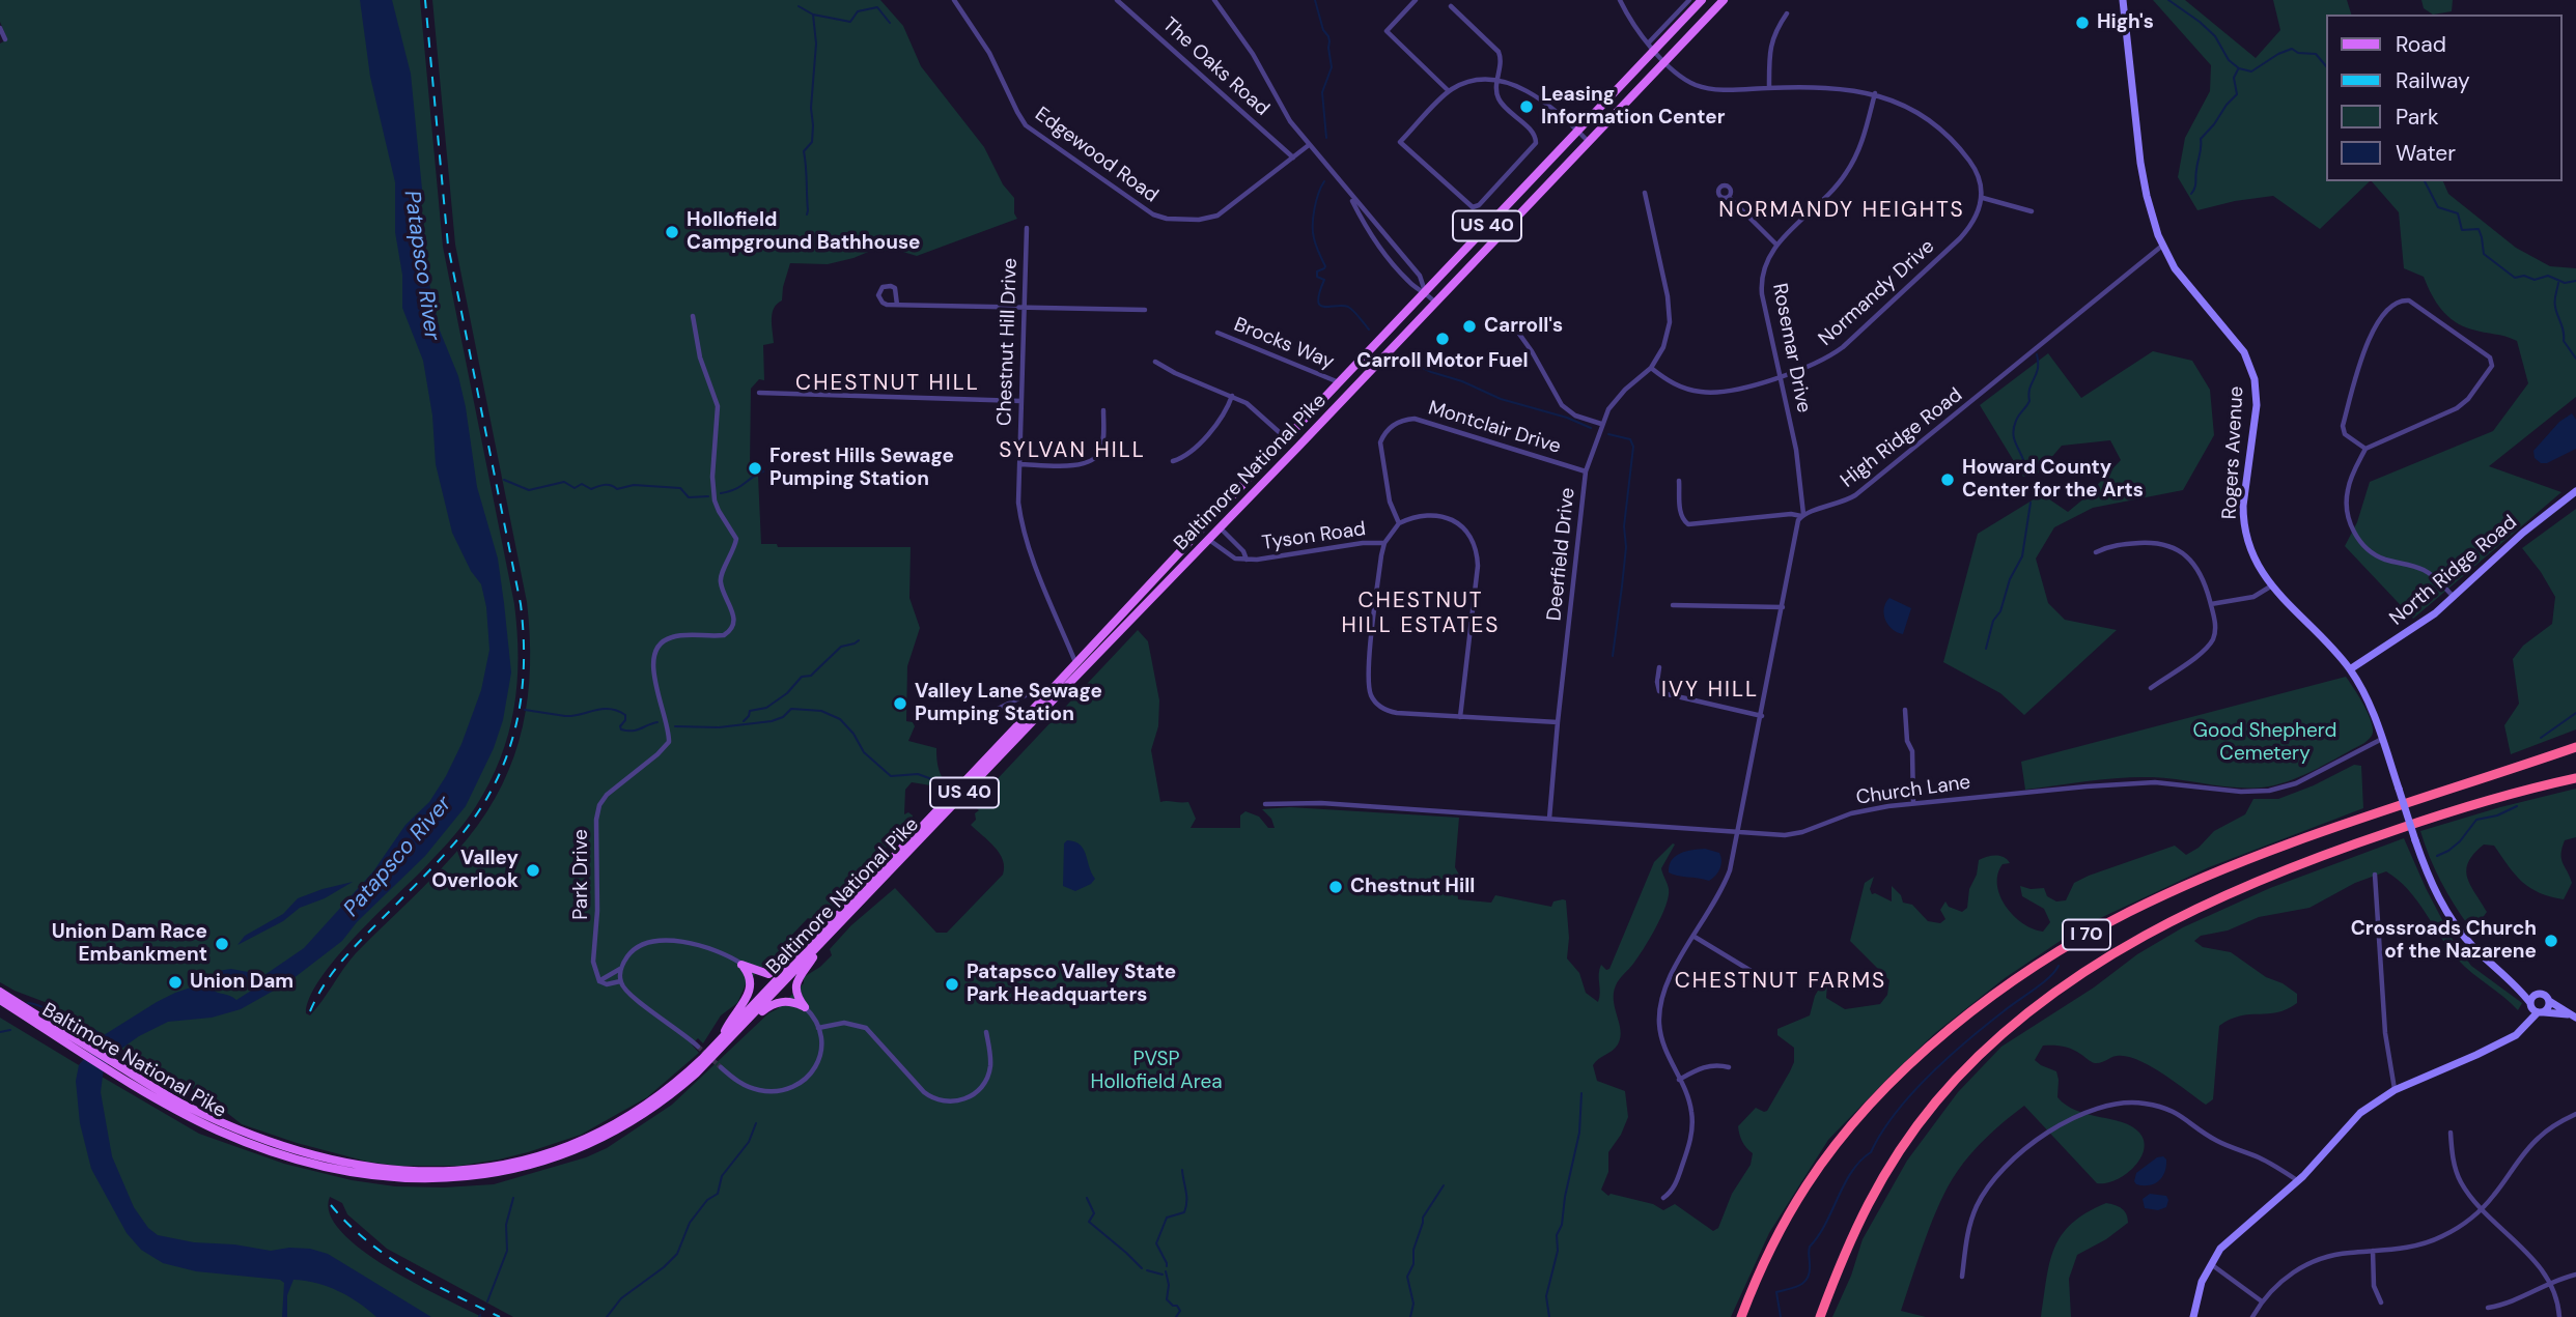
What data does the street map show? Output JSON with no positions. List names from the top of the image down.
{
  "streets": {
    "highway": ["I 70"],
    "main road": [
      "US 40",
      "Rogers Avenue",
      "Baltimore National Pike",
      "North Ridge Road"
    ],
    "street": [
      "The Oaks Road",
      "Edgewood Road",
      "Normandy Drive",
      "Chestnut Hill Drive",
      "Brocks Way",
      "Rosemar Drive",
      "Montclair Drive",
      "High Ridge Road",
      "Tyson Road",
      "Deerfield Drive",
      "Church Lane",
      "Park Drive"
    ]
  },
  "crossings": [
    ["The Oaks Road", "Edgewood Road"],
    ["Normandy Drive", "Rosemar Drive"],
    ["Normandy Drive", "Deerfield Drive"],
    ["Chestnut Hill Drive", "Baltimore National Pike"],
    ["Brocks Way", "Baltimore National Pike"],
    ["Rosemar Drive", "High Ridge Road"],
    ["Montclair Drive", "Deerfield Drive"],
    ["High Ridge Road", "Rogers Avenue"],
    ["Rogers Avenue", "North Ridge Road"],
    ["Rogers Avenue", "Church Lane"],
    ["Baltimore National Pike", "Tyson Road"],
    ["Deerfield Drive", "Church Lane"]
  ],
  "districts": [
    "NORMANDY HEIGHTS",
    "CHESTNUT HILL",
    "SYLVAN HILL",
    "CHESTNUT HILL ESTATES",
    "IVY HILL",
    "CHESTNUT FARMS"
  ],
  "water": ["Patapsco River"],
  "parks": ["Good Shepherd Cemetery", "PVSP Hollofield Area"],
  "places": [
    "High's",
    "Leasing Information Center",
    "Hollofield Campground Bathhouse",
    "Carroll's",
    "Carroll Motor Fuel",
    "Forest Hills Sewage Pumping Station",
    "Howard County Center for the Arts",
    "Valley Lane Sewage Pumping Station",
    "Valley Overlook",
    "Chestnut Hill",
    "Crossroads Church of the Nazarene",
    "Union Dam Race Embankment",
    "Union Dam",
    "Patapsco Valley State Park Headquarters"
  ],
  "legend": [
    "Road",
    "Railway",
    "Park",
    "Water"
  ]
}
